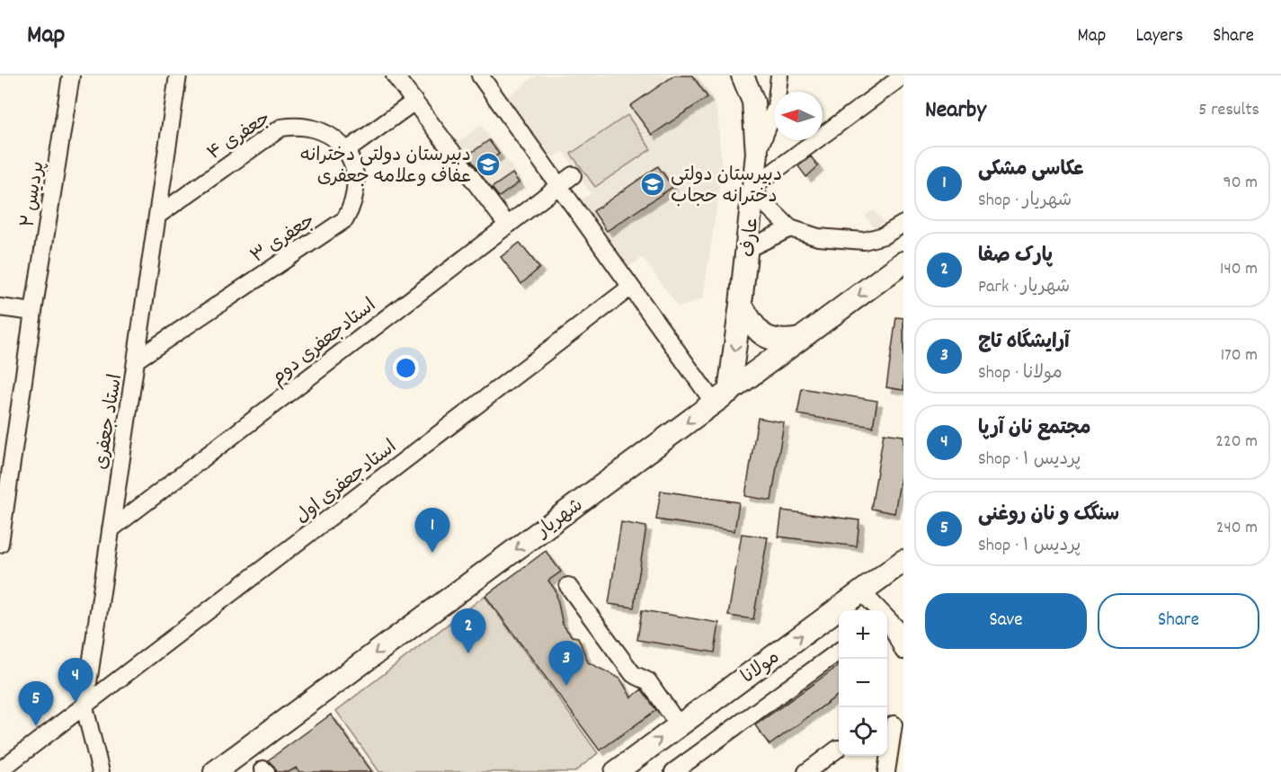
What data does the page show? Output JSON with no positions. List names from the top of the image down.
{
  "streets": {
    "main road": ["عارف", "شهریار", "مولانا"],
    "street": [
      "جعفری ۴",
      "پردیس ۲",
      "جعفری ۳",
      "استادجعفری دوم",
      "استاد جعفری",
      "استادجعفری اول"
    ]
  },
  "crossings": [
    ["جعفری ۴", "جعفری ۳"],
    ["جعفری ۴", "استاد جعفری"],
    ["جعفری ۳", "استاد جعفری"],
    ["عارف", "شهریار"],
    ["استادجعفری دوم", "استاد جعفری"],
    ["استاد جعفری", "استادجعفری اول"]
  ],
  "one_way": ["شهریار", "مولانا"],
  "places": {
    "school or university": ["دبیرستان دولتی دخترانه عفاف وعلامه جعفری", "دبیرستان دولتی دخترانه حجاب"]
  },
  "north": "left",
  "page": {
    "header": "Map",
    "nav": ["Map", "Layers", "Share"],
    "heading": ["Nearby", "5 results"],
    "list": [
      {
        "mark": "1",
        "name": "عکاسی مشکی",
        "note": "Shop · شهریار",
        "value": "90 m"
      },
      {
        "mark": "2",
        "name": "پارک صفا",
        "note": "Park · شهریار",
        "value": "140 m"
      },
      {
        "mark": "3",
        "name": "آرایشگاه تاج",
        "note": "Shop · مولانا",
        "value": "170 m"
      },
      {
        "mark": "4",
        "name": "مجتمع نان آرپا",
        "note": "Shop · پردیس ۱",
        "value": "220 m"
      },
      {
        "mark": "5",
        "name": "سنگک و نان روغنی",
        "note": "Shop · پردیس ۱",
        "value": "240 m"
      }
    ],
    "pins": [
      "1",
      "2",
      "3",
      "4",
      "5"
    ],
    "buttons": ["Save", "Share"],
    "map_buttons": ["+", "−"]
  }
}
